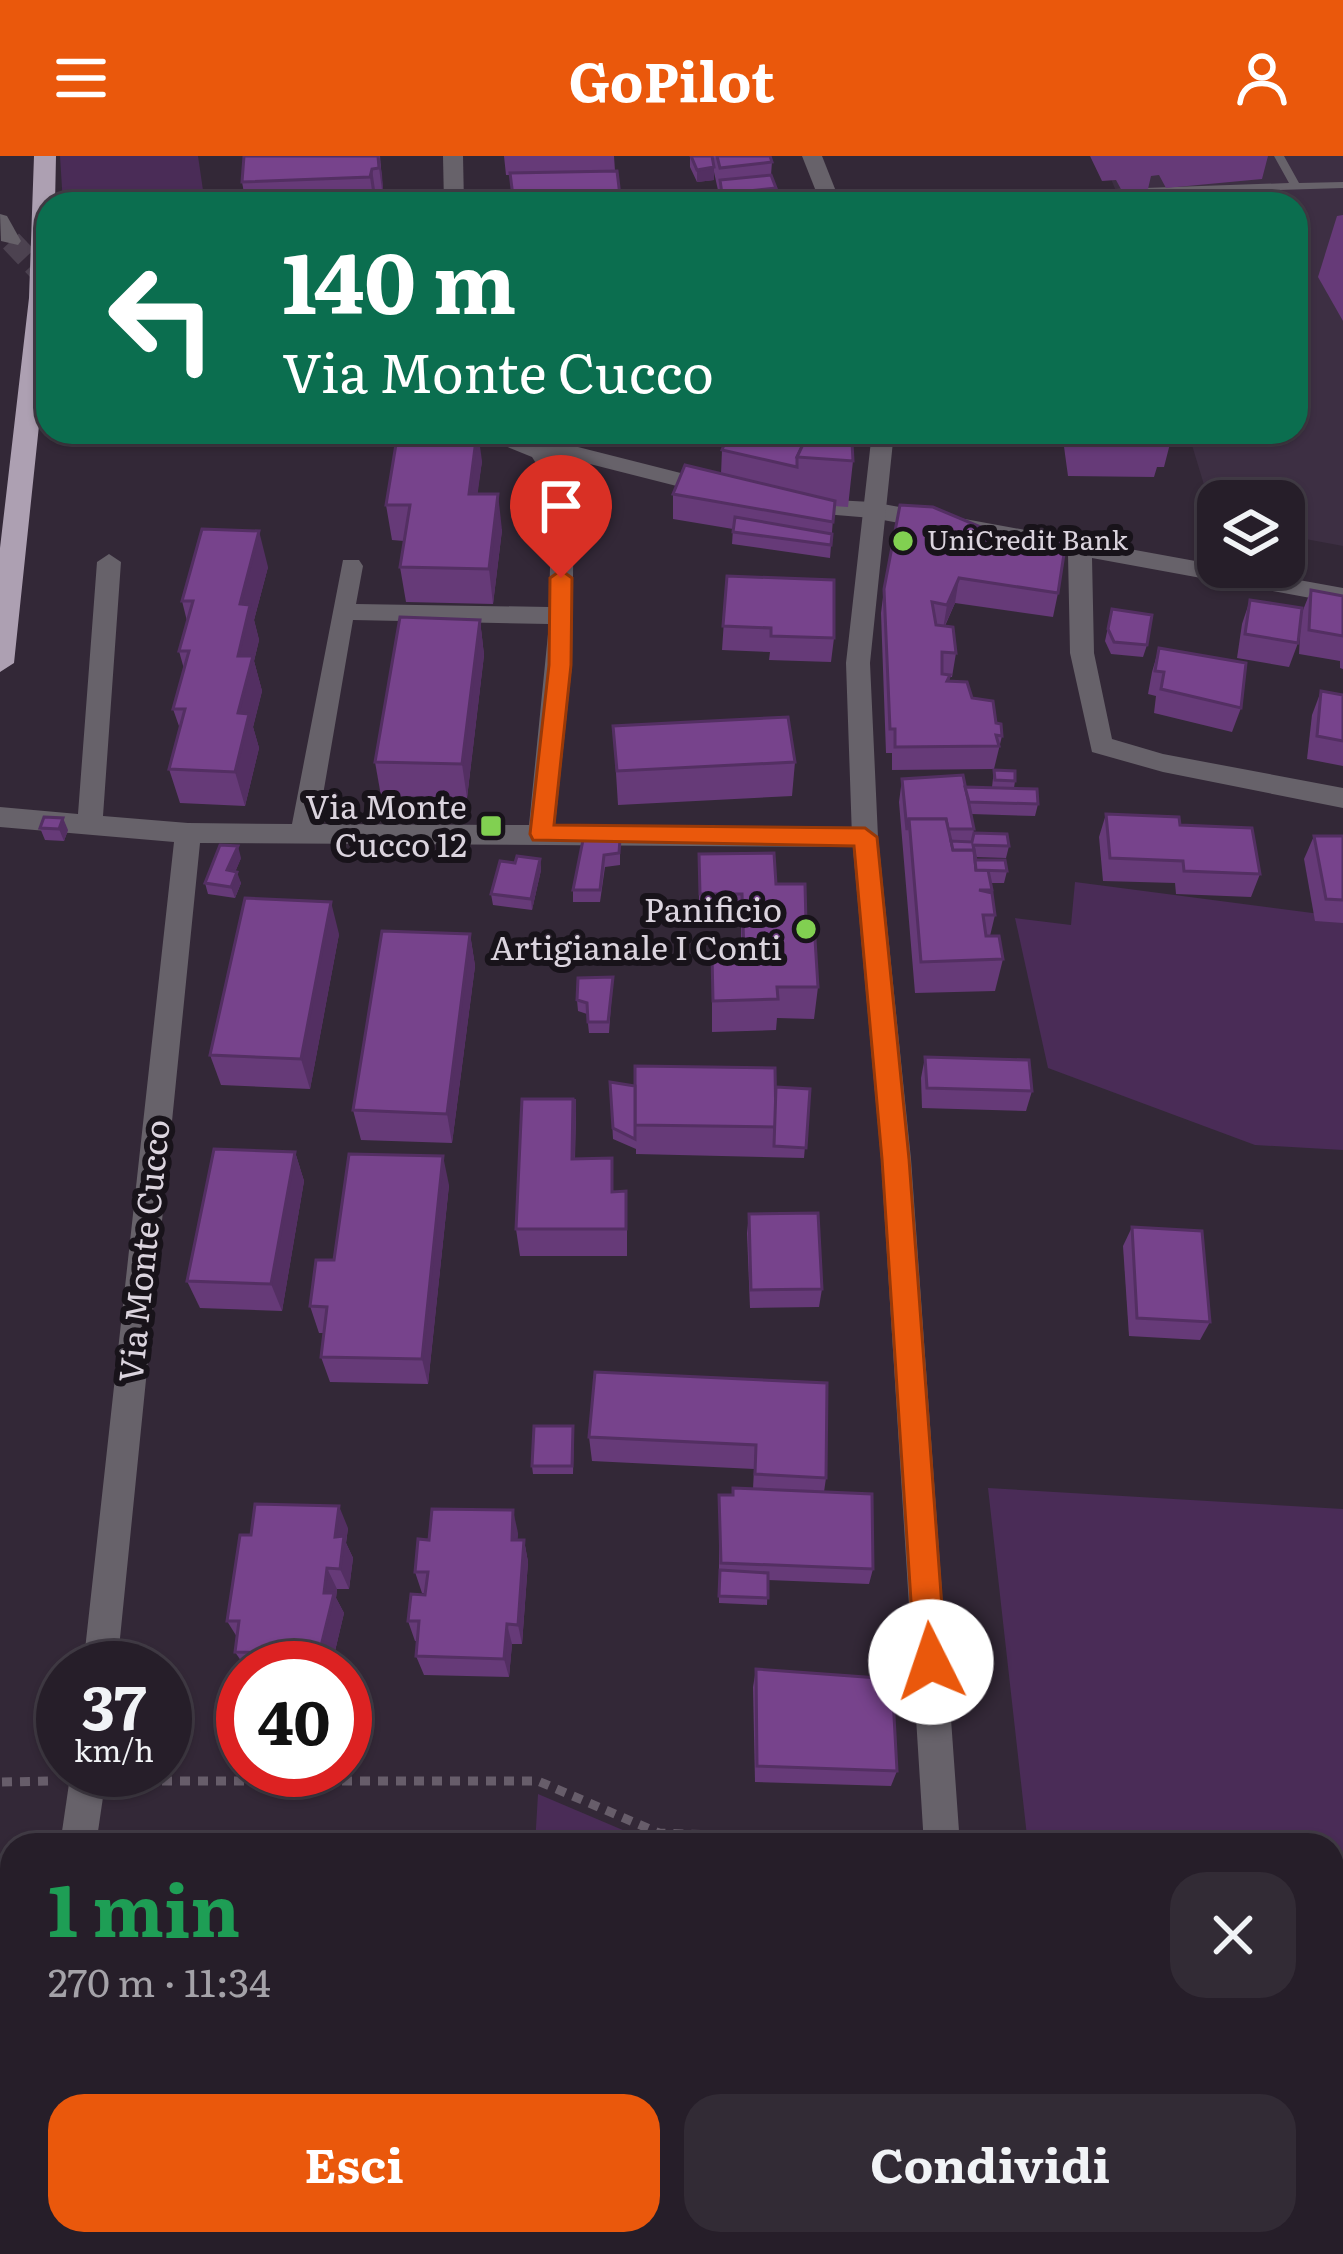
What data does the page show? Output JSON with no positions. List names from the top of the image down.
{
  "streets": {
    "street": ["Via Monte Cucco"]
  },
  "places": {
    "other": ["UniCredit Bank", "Panificio Artigianale I Conti"],
    "transit": ["Via Monte Cucco 12"]
  },
  "page": {
    "header": "GoPilot",
    "turn": ["140 m", "Via Monte Cucco"],
    "speed": "37 km/h",
    "limit": "40",
    "heading": ["1 min", "270 m · 11:34"],
    "buttons": ["Esci", "Condividi"]
  }
}
